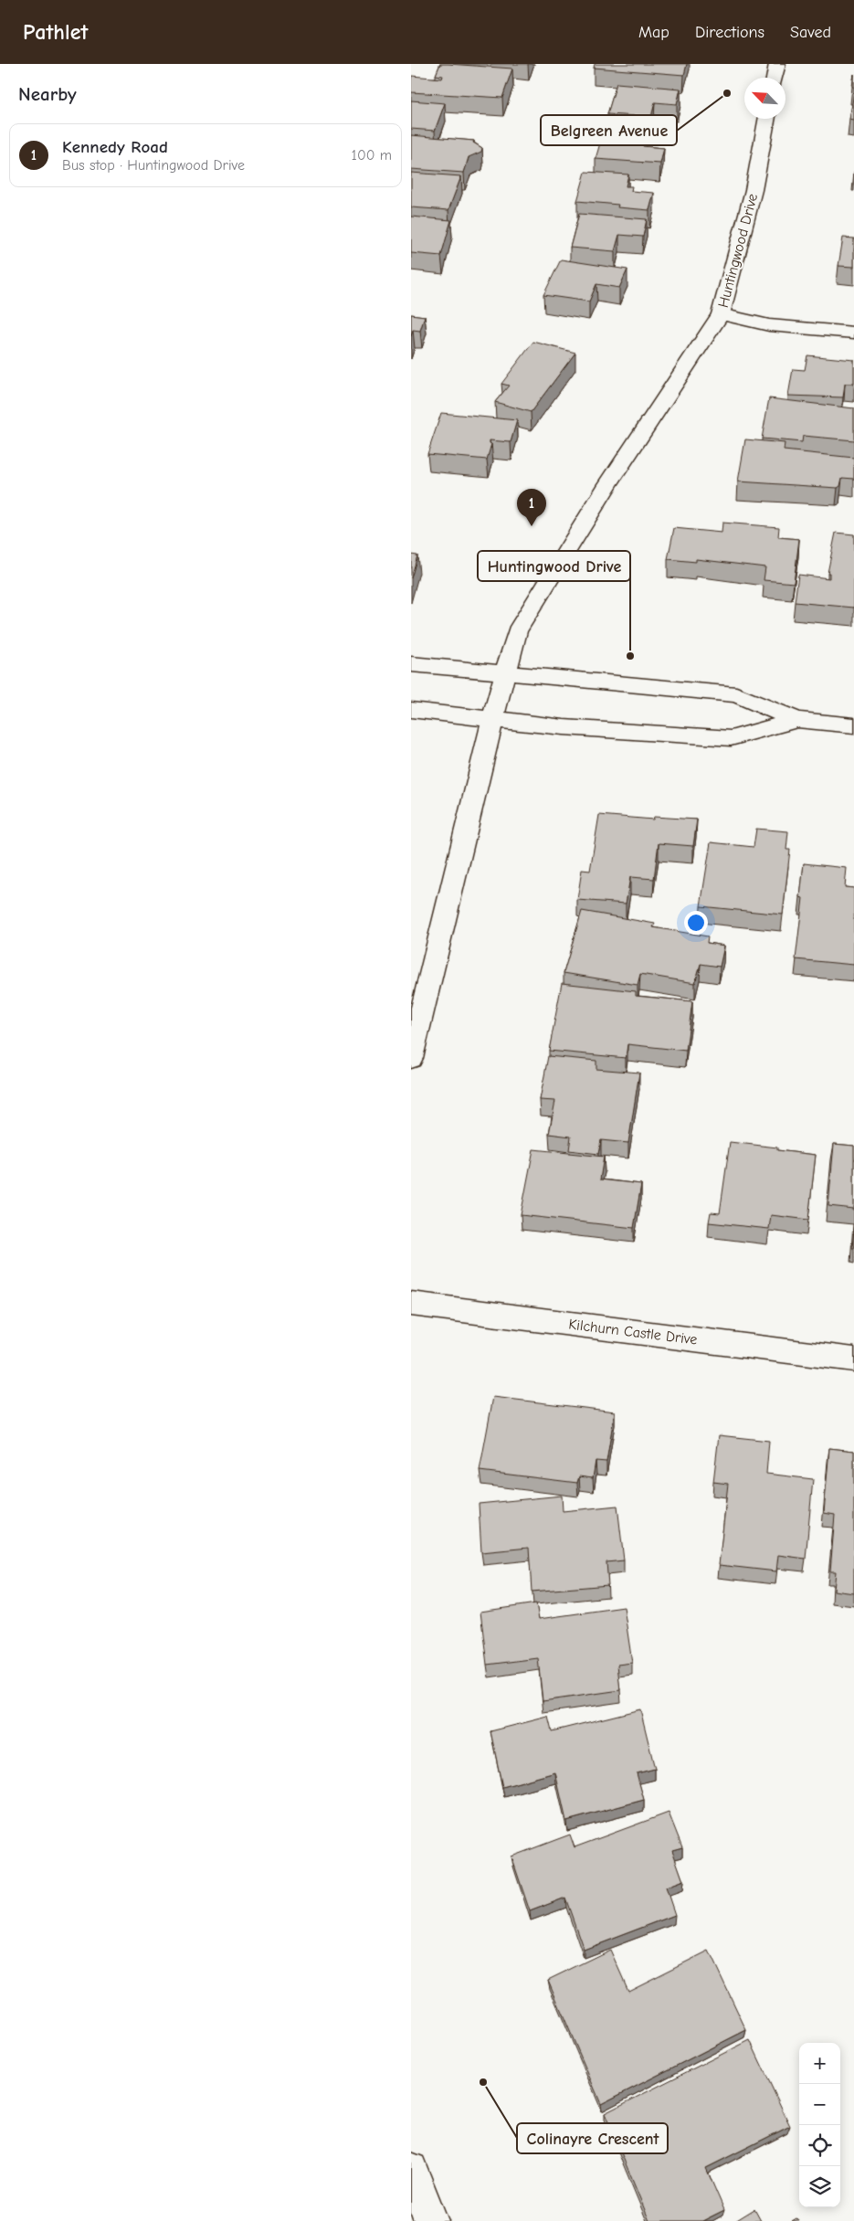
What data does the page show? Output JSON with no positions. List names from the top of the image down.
{
  "streets": {
    "street": ["Huntingwood Drive", "Kilchurn Castle Drive"]
  },
  "places": ["Belgreen Avenue", "Huntingwood Drive", "Colinayre Crescent"],
  "north": "top left",
  "page": {
    "header": "Pathlet",
    "nav": ["Map", "Directions", "Saved"],
    "heading": "Nearby",
    "list": [
      {
        "mark": "1",
        "name": "Kennedy Road",
        "note": "Bus stop · Huntingwood Drive",
        "value": "100 m"
      }
    ],
    "pins": "1",
    "map_buttons": ["+", "−"]
  }
}
